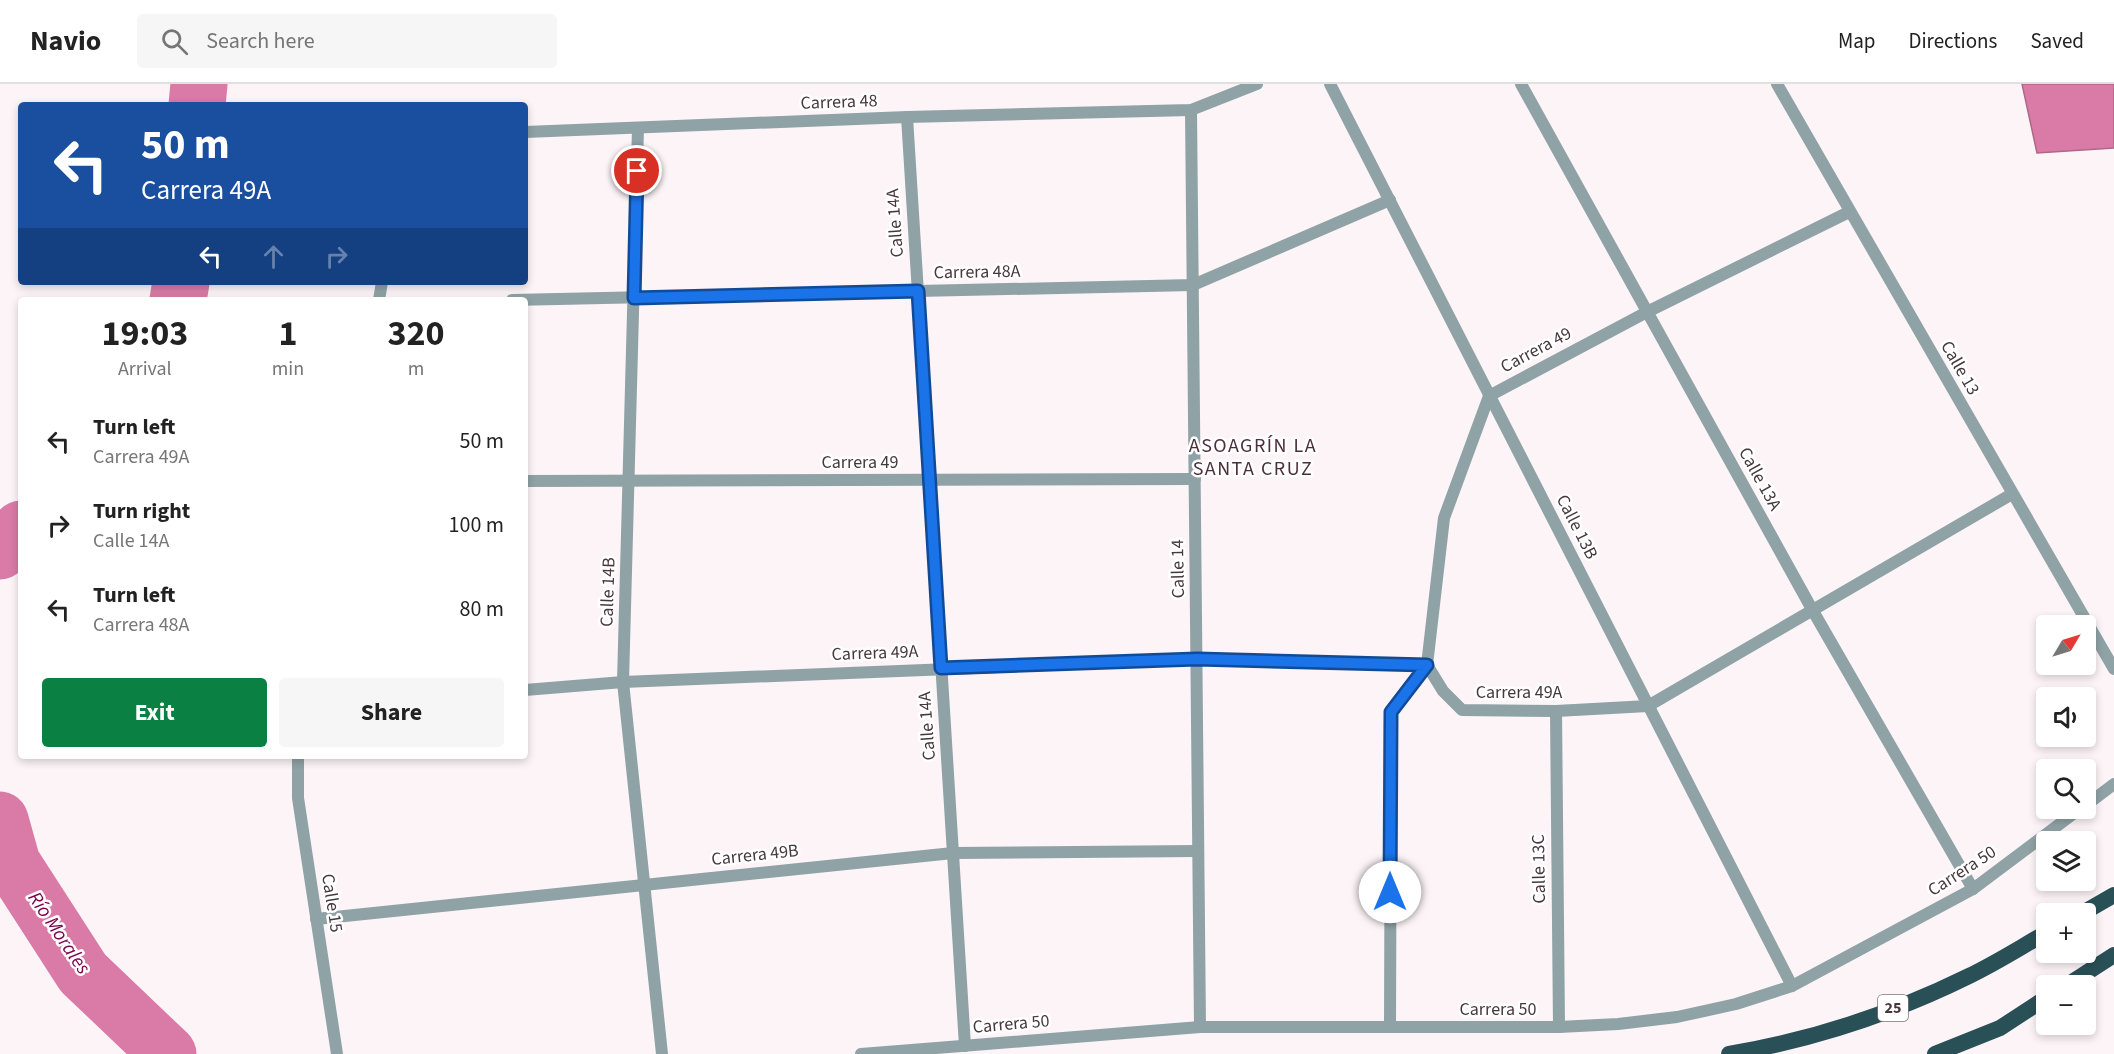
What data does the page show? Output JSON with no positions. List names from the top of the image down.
{
  "streets": {
    "highway": ["25"],
    "street": [
      "Carrera 48",
      "Calle 14A",
      "Carrera 48A",
      "Carrera 49",
      "Calle 13",
      "Calle 13A",
      "Calle 13B",
      "Calle 14",
      "Calle 14B",
      "Carrera 49A",
      "Carrera 49B",
      "Calle 13C",
      "Carrera 50",
      "Calle 15"
    ]
  },
  "crossings": [
    ["Carrera 48", "Calle 14A"],
    ["Carrera 48", "Calle 14"],
    ["Carrera 48", "Calle 14B"],
    ["Calle 14A", "Carrera 48A"],
    ["Calle 14A", "Carrera 49"],
    ["Calle 14A", "Carrera 49A"],
    ["Calle 14A", "Carrera 49B"],
    ["Calle 14A", "Carrera 50"],
    ["Carrera 48A", "Calle 13B"],
    ["Carrera 48A", "Calle 14"],
    ["Carrera 48A", "Calle 14B"],
    ["Carrera 49", "Calle 13"],
    ["Carrera 49", "Calle 13A"],
    ["Carrera 49", "Calle 13B"],
    ["Carrera 49", "Calle 14"],
    ["Carrera 49", "Calle 14B"],
    ["Carrera 49", "Carrera 49A"],
    ["Calle 13", "Carrera 49A"],
    ["Calle 13A", "Carrera 49A"],
    ["Calle 13A", "Carrera 50"],
    ["Calle 13B", "Carrera 49A"],
    ["Calle 13B", "Carrera 50"],
    ["Calle 14", "Carrera 49A"],
    ["Calle 14", "Carrera 49B"],
    ["Calle 14", "Carrera 50"],
    ["Calle 14B", "Carrera 49A"],
    ["Calle 14B", "Carrera 49B"],
    ["Carrera 49A", "Calle 13C"],
    ["Carrera 49B", "Calle 15"],
    ["Calle 13C", "Carrera 50"]
  ],
  "districts": ["ASOAGRÍN LA SANTA CRUZ"],
  "water": ["Río Morales"],
  "north": "top right",
  "page": {
    "header": "Navio",
    "search": "Search here",
    "nav": ["Map", "Directions", "Saved"],
    "turn": ["50 m", "Carrera 49A"],
    "eta": [
      "19:03",
      "Arrival",
      "1",
      "min",
      "320",
      "m"
    ],
    "list": [
      {
        "name": "Turn left",
        "note": "Carrera 49A",
        "value": "50 m"
      },
      {
        "name": "Turn right",
        "note": "Calle 14A",
        "value": "100 m"
      },
      {
        "name": "Turn left",
        "note": "Carrera 48A",
        "value": "80 m"
      }
    ],
    "map_buttons": ["+", "−"],
    "buttons": ["Exit", "Share"]
  }
}
